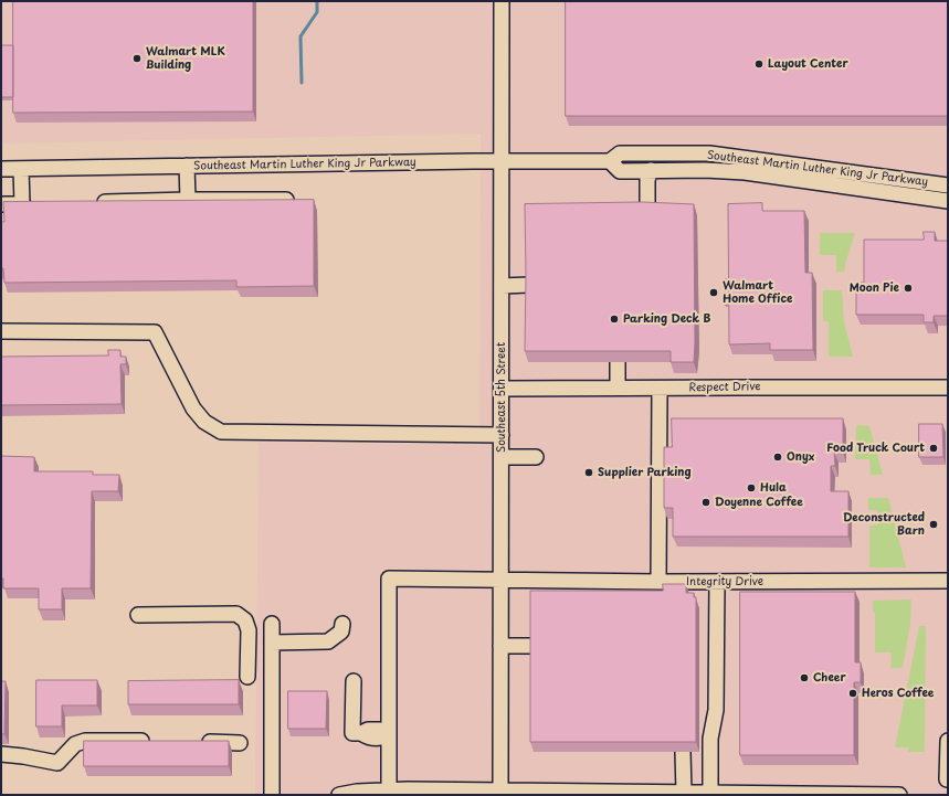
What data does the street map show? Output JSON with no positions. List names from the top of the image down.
{
  "streets": {
    "street": [
      "Southeast Martin Luther King Jr Parkway",
      "Respect Drive",
      "Southeast 5th Street",
      "Integrity Drive"
    ]
  },
  "crossings": [
    ["Southeast Martin Luther King Jr Parkway", "Southeast 5th Street"],
    ["Respect Drive", "Southeast 5th Street"],
    ["Southeast 5th Street", "Integrity Drive"]
  ],
  "places": [
    "Walmart MLK Building",
    "Layout Center",
    "Moon Pie",
    "Walmart Home Office",
    "Parking Deck B",
    "Food Truck Court",
    "Onyx",
    "Supplier Parking",
    "Hula",
    "Doyenne Coffee",
    "Deconstructed Barn",
    "Cheer",
    "Heros Coffee"
  ]
}
